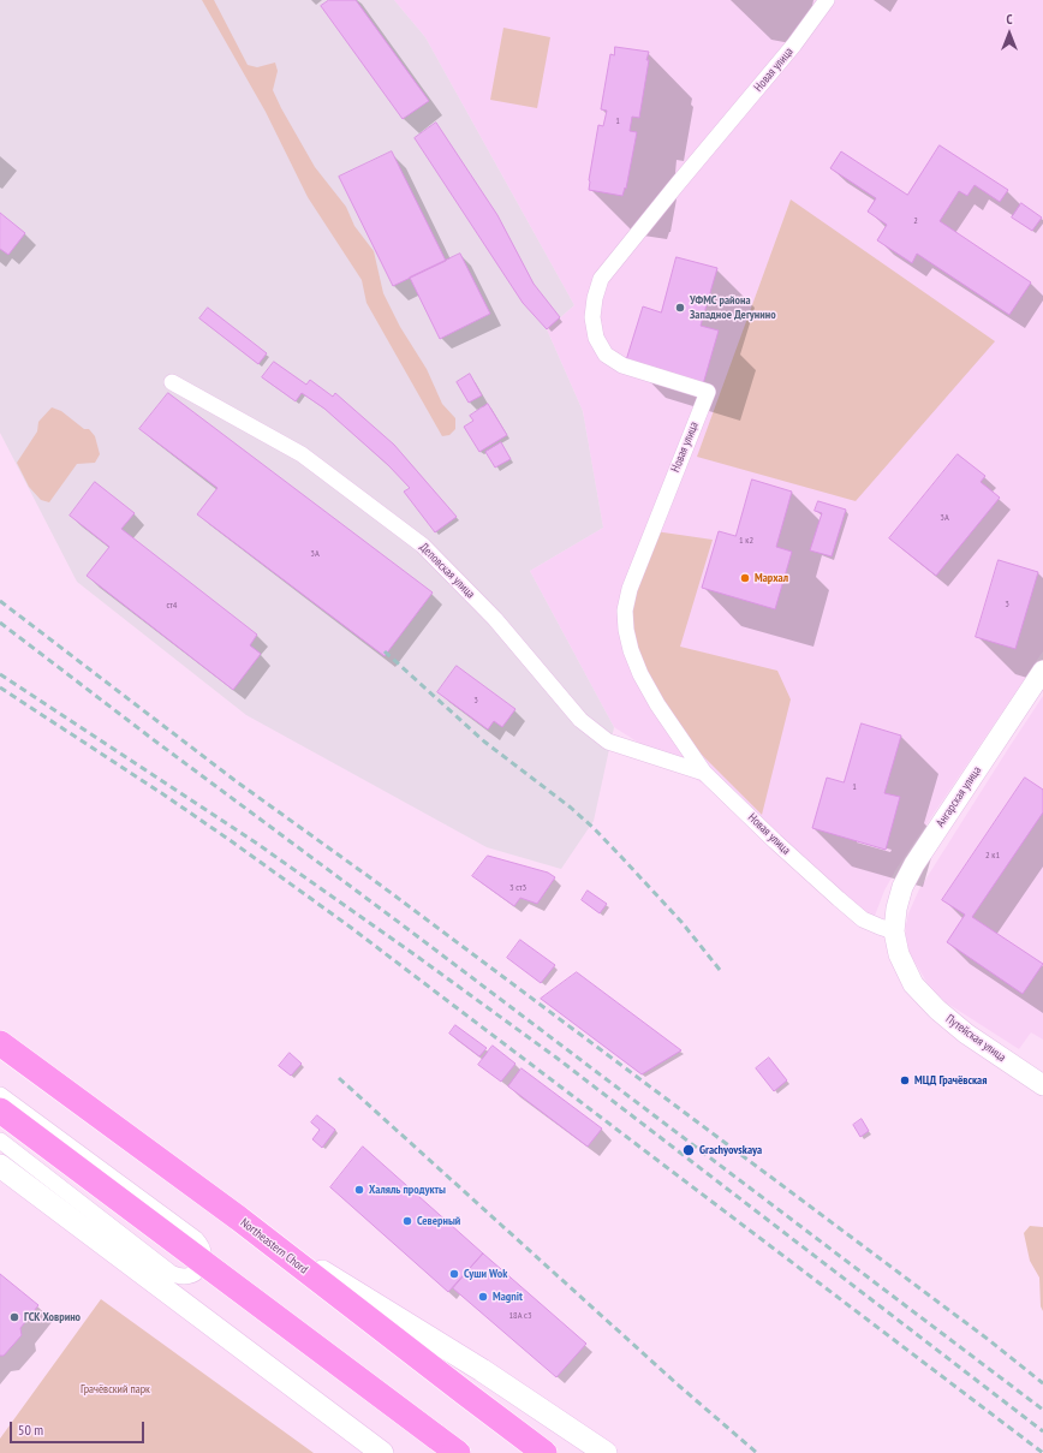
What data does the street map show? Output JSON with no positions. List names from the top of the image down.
{
  "streets": {
    "main road": ["Northeastern Chord"],
    "street": [
      "Новая улица",
      "Деповская улица",
      "Ангарская улица",
      "Путейская улица"
    ]
  },
  "crossings": [
    ["Новая улица", "Деповская улица"],
    ["Новая улица", "Ангарская улица"],
    ["Новая улица", "Путейская улица"],
    ["Ангарская улица", "Путейская улица"]
  ],
  "parks": ["Грачёвский парк"],
  "places": [
    "УФМС района Западное Дегунино",
    "Мархал",
    "МЦД Грачёвская",
    "Grachyovskaya",
    "Халяль продукты",
    "Северный",
    "Суши Wok",
    "Magnit",
    "ГСК Ховрино"
  ],
  "house_numbers": [
    "1",
    "2",
    "3А",
    "1 к2",
    "3А",
    "3",
    "ст4",
    "3",
    "1",
    "2 к1",
    "3 ст3",
    "18А с3"
  ],
  "scale_bar": "50 m",
  "north": "top"
}
